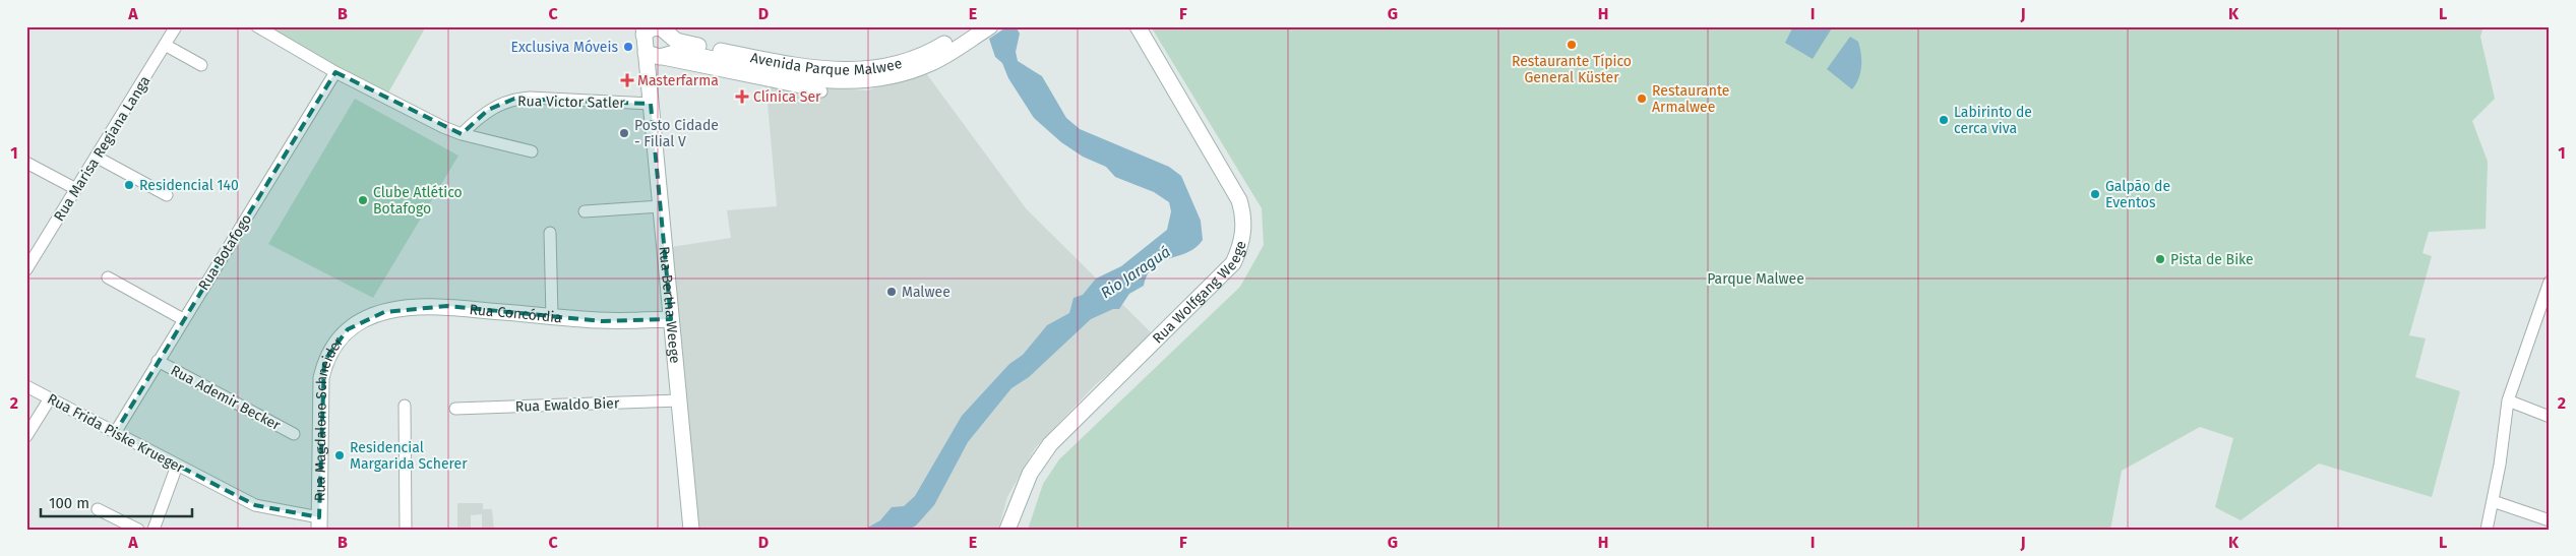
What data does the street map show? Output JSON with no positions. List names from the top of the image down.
{
  "streets": {
    "main road": [
      "Avenida Parque Malwee",
      "Rua Wolfgang Weege",
      "Rua Bertha Weege",
      "Rua Concórdia",
      "Rua Magdalene Schneider"
    ],
    "street": [
      "Rua Victor Satler",
      "Rua Marisa Regiana Langa",
      "Rua Botafogo",
      "Rua Ademir Becker",
      "Rua Ewaldo Bier",
      "Rua Frida Piske Krueger"
    ]
  },
  "crossings": [
    ["Avenida Parque Malwee", "Rua Bertha Weege"],
    ["Rua Victor Satler", "Rua Bertha Weege"],
    ["Rua Botafogo", "Rua Ademir Becker"],
    ["Rua Botafogo", "Rua Frida Piske Krueger"],
    ["Rua Bertha Weege", "Rua Concórdia"],
    ["Rua Bertha Weege", "Rua Ewaldo Bier"],
    ["Rua Concórdia", "Rua Magdalene Schneider"],
    ["Rua Magdalene Schneider", "Rua Frida Piske Krueger"]
  ],
  "water": ["Rio Jaraguá"],
  "parks": ["Parque Malwee"],
  "places": {
    "other": [
      "Restaurante Típico General Küster",
      "Exclusiva Móveis",
      "Restaurante Armalwee",
      "Labirinto de cerca viva",
      "Posto Cidade - Filial V",
      "Residencial 140",
      "Galpão de Eventos",
      "Clube Atlético Botafogo",
      "Pista de Bike",
      "Malwee",
      "Residencial Margarida Scherer"
    ],
    "health": ["Masterfarma", "Clínica Ser"]
  },
  "scale_bar": "100 m",
  "grid": {
    "columns": [
      "A",
      "B",
      "C",
      "D",
      "E",
      "F",
      "G",
      "H",
      "I",
      "J",
      "K",
      "L"
    ],
    "rows": ["1", "2"]
  }
}
